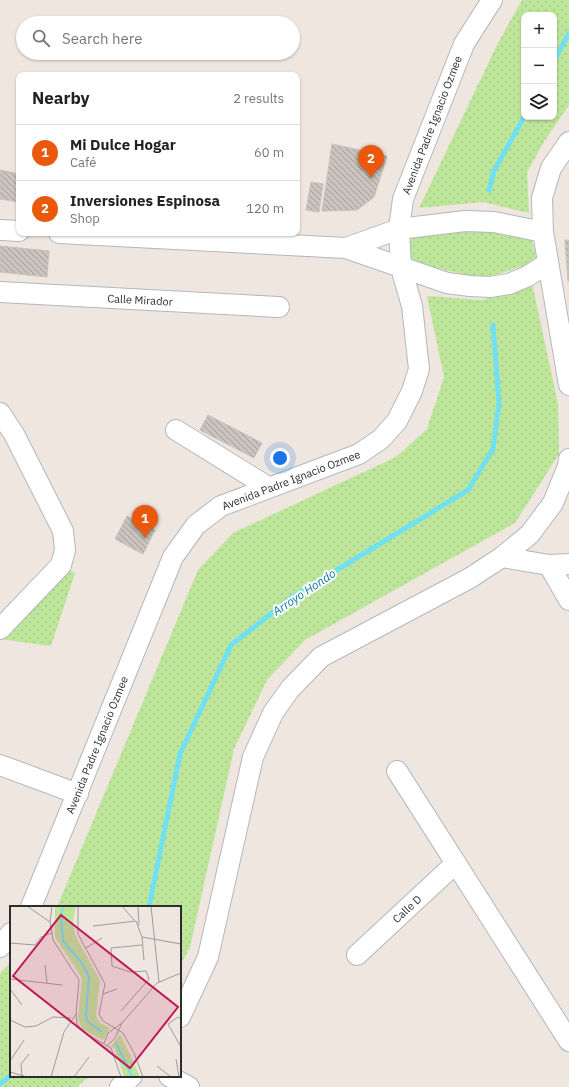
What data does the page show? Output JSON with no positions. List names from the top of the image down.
{
  "streets": {
    "street": ["Avenida Padre Ignacio Ozmee", "Calle Mirador", "Calle D"]
  },
  "water": ["Arroyo Hondo"],
  "page": {
    "map_buttons": ["+", "−"],
    "search": "Search here",
    "heading": ["Nearby", "2 results"],
    "list": [
      {
        "mark": "1",
        "name": "Mi Dulce Hogar",
        "note": "Café",
        "value": "60 m"
      },
      {
        "mark": "2",
        "name": "Inversiones Espinosa",
        "note": "Shop",
        "value": "120 m"
      }
    ],
    "pins": ["2", "1"]
  }
}
